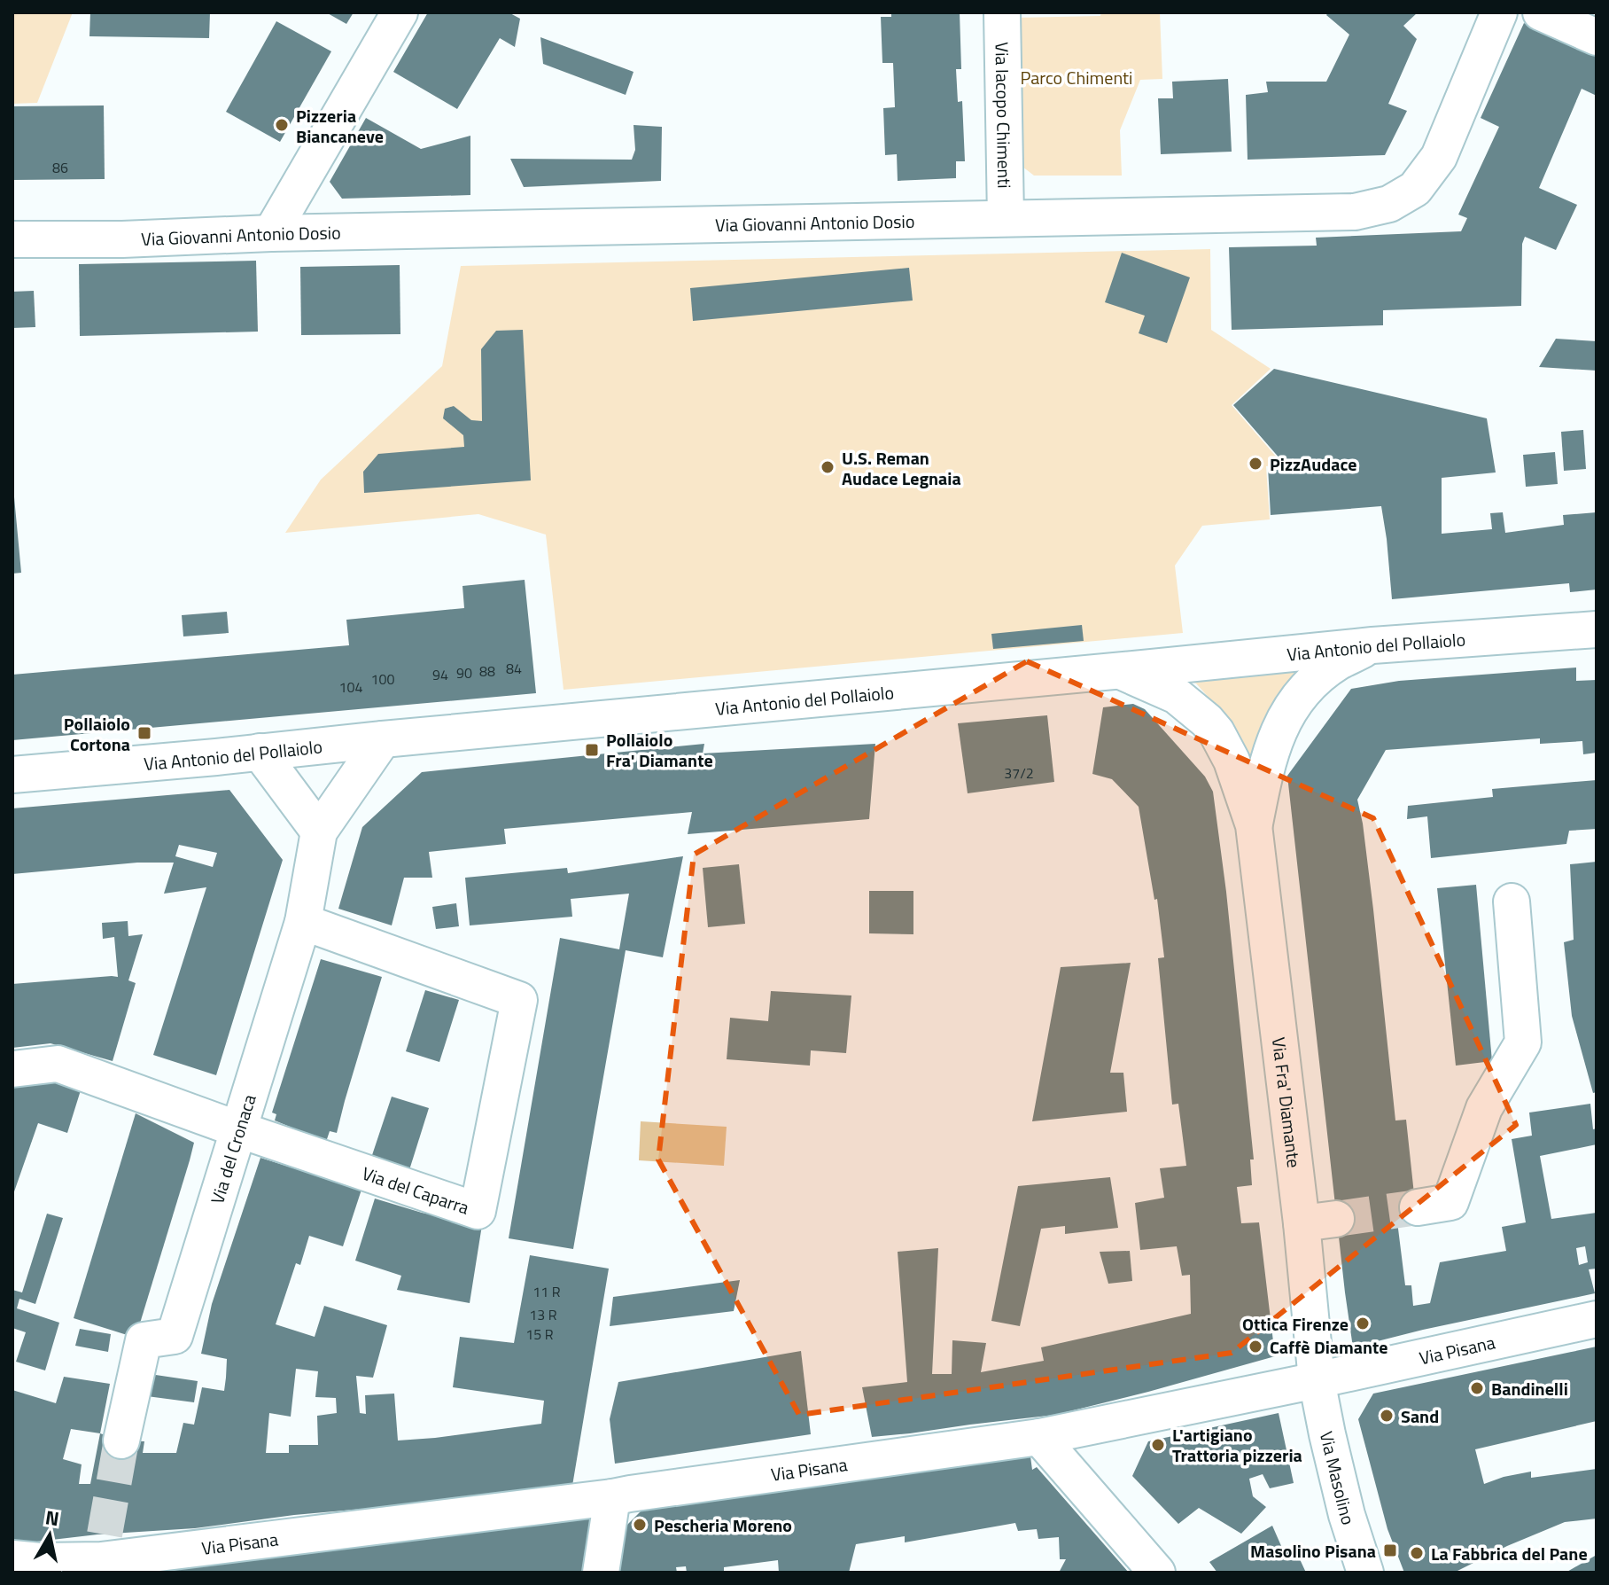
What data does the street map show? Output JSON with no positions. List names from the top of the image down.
{
  "streets": {
    "street": [
      "Via Iacopo Chimenti",
      "Via Giovanni Antonio Dosio",
      "Via Antonio del Pollaiolo",
      "Via Fra' Diamante",
      "Via del Cronaca",
      "Via del Caparra",
      "Via Pisana",
      "Via Masolino"
    ]
  },
  "crossings": [
    ["Via Iacopo Chimenti", "Via Giovanni Antonio Dosio"],
    ["Via Antonio del Pollaiolo", "Via Fra' Diamante"],
    ["Via Antonio del Pollaiolo", "Via del Cronaca"],
    ["Via Fra' Diamante", "Via Pisana"],
    ["Via Fra' Diamante", "Via Masolino"],
    ["Via del Cronaca", "Via del Caparra"],
    ["Via Pisana", "Via Masolino"]
  ],
  "parks": ["Parco Chimenti"],
  "places": {
    "other": [
      "Pizzeria Biancaneve",
      "PizzAudace",
      "U.S. Reman Audace Legnaia",
      "Ottica Firenze",
      "Caffè Diamante",
      "Bandinelli",
      "Sand",
      "L'artigiano Trattoria pizzeria",
      "Pescheria Moreno",
      "La Fabbrica del Pane"
    ],
    "transit": ["Pollaiolo Cortona", "Pollaiolo Fra' Diamante", "Masolino Pisana"]
  },
  "house_numbers": [
    "86",
    "84",
    "88",
    "90",
    "94",
    "100",
    "104",
    "37/2",
    "11 R",
    "13 R",
    "15 R"
  ],
  "north": "top"
}
